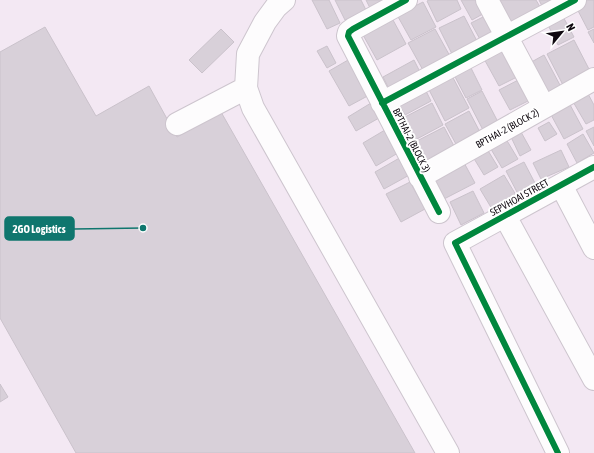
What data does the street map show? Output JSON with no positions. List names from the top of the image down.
{
  "streets": {
    "street": ["BPTHAI-2 (BLOCK 2)", "BPTHAI-2 (BLOCK 3)", "SEPVHOAI STREET"]
  },
  "crossings": [
    ["BPTHAI-2 (BLOCK 2)", "BPTHAI-2 (BLOCK 3)"]
  ],
  "places": ["2GO Logistics"],
  "north": "top right"
}
